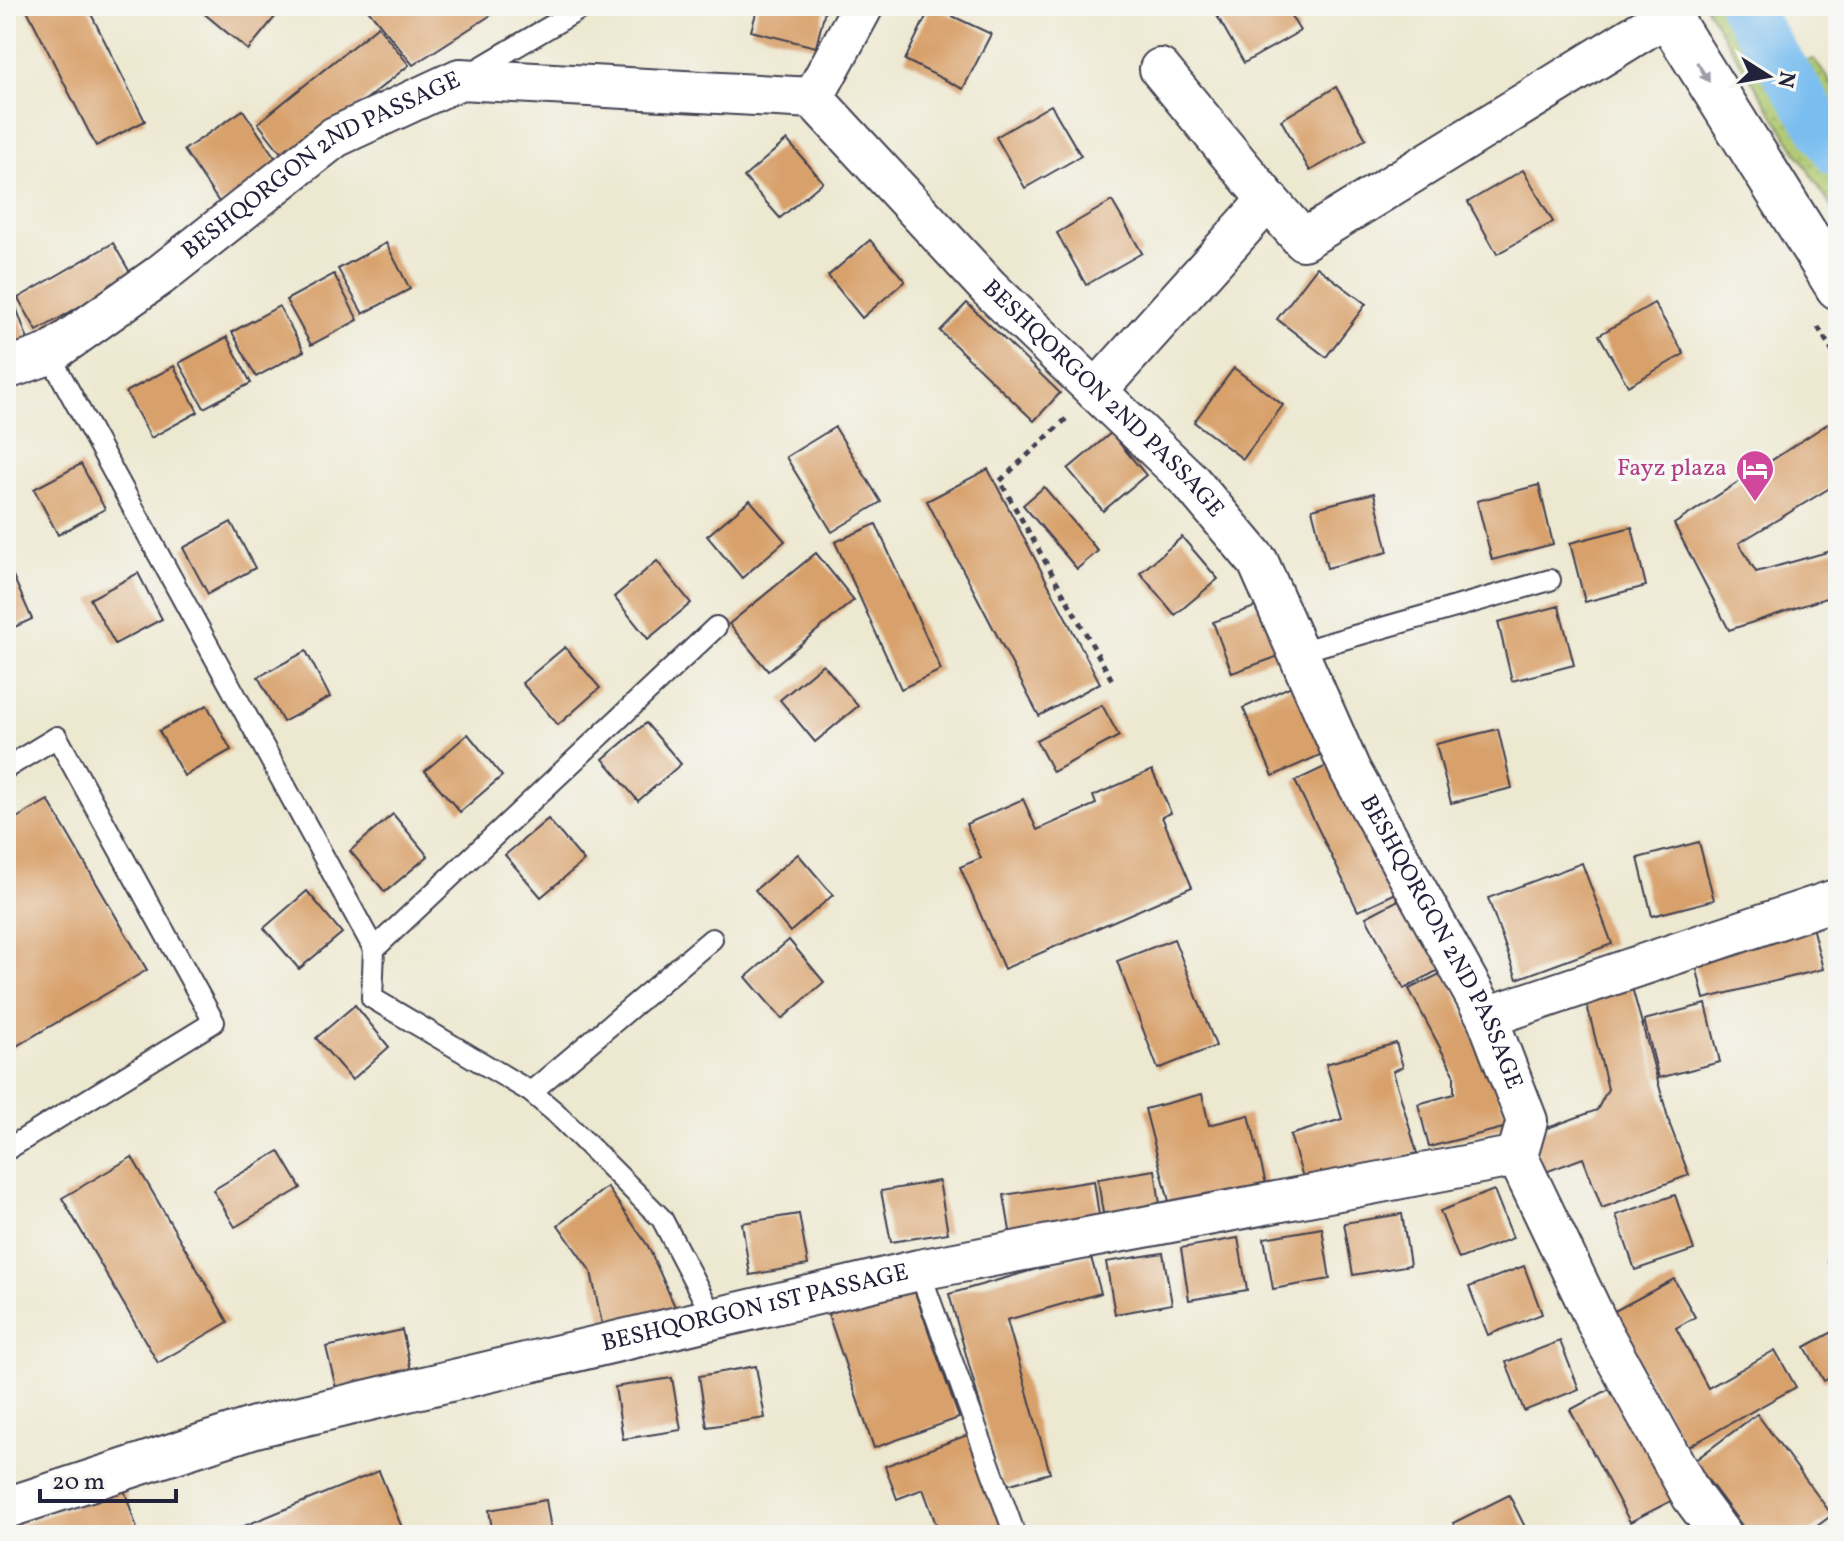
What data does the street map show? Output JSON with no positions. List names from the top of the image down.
{
  "streets": {
    "street": ["BESHQORGON 2ND PASSAGE", "BESHQORGON 1ST PASSAGE"]
  },
  "crossings": [
    ["BESHQORGON 2ND PASSAGE", "BESHQORGON 1ST PASSAGE"]
  ],
  "places": {
    "hotel": ["Fayz plaza"]
  },
  "scale_bar": "20 m",
  "north": "right"
}
